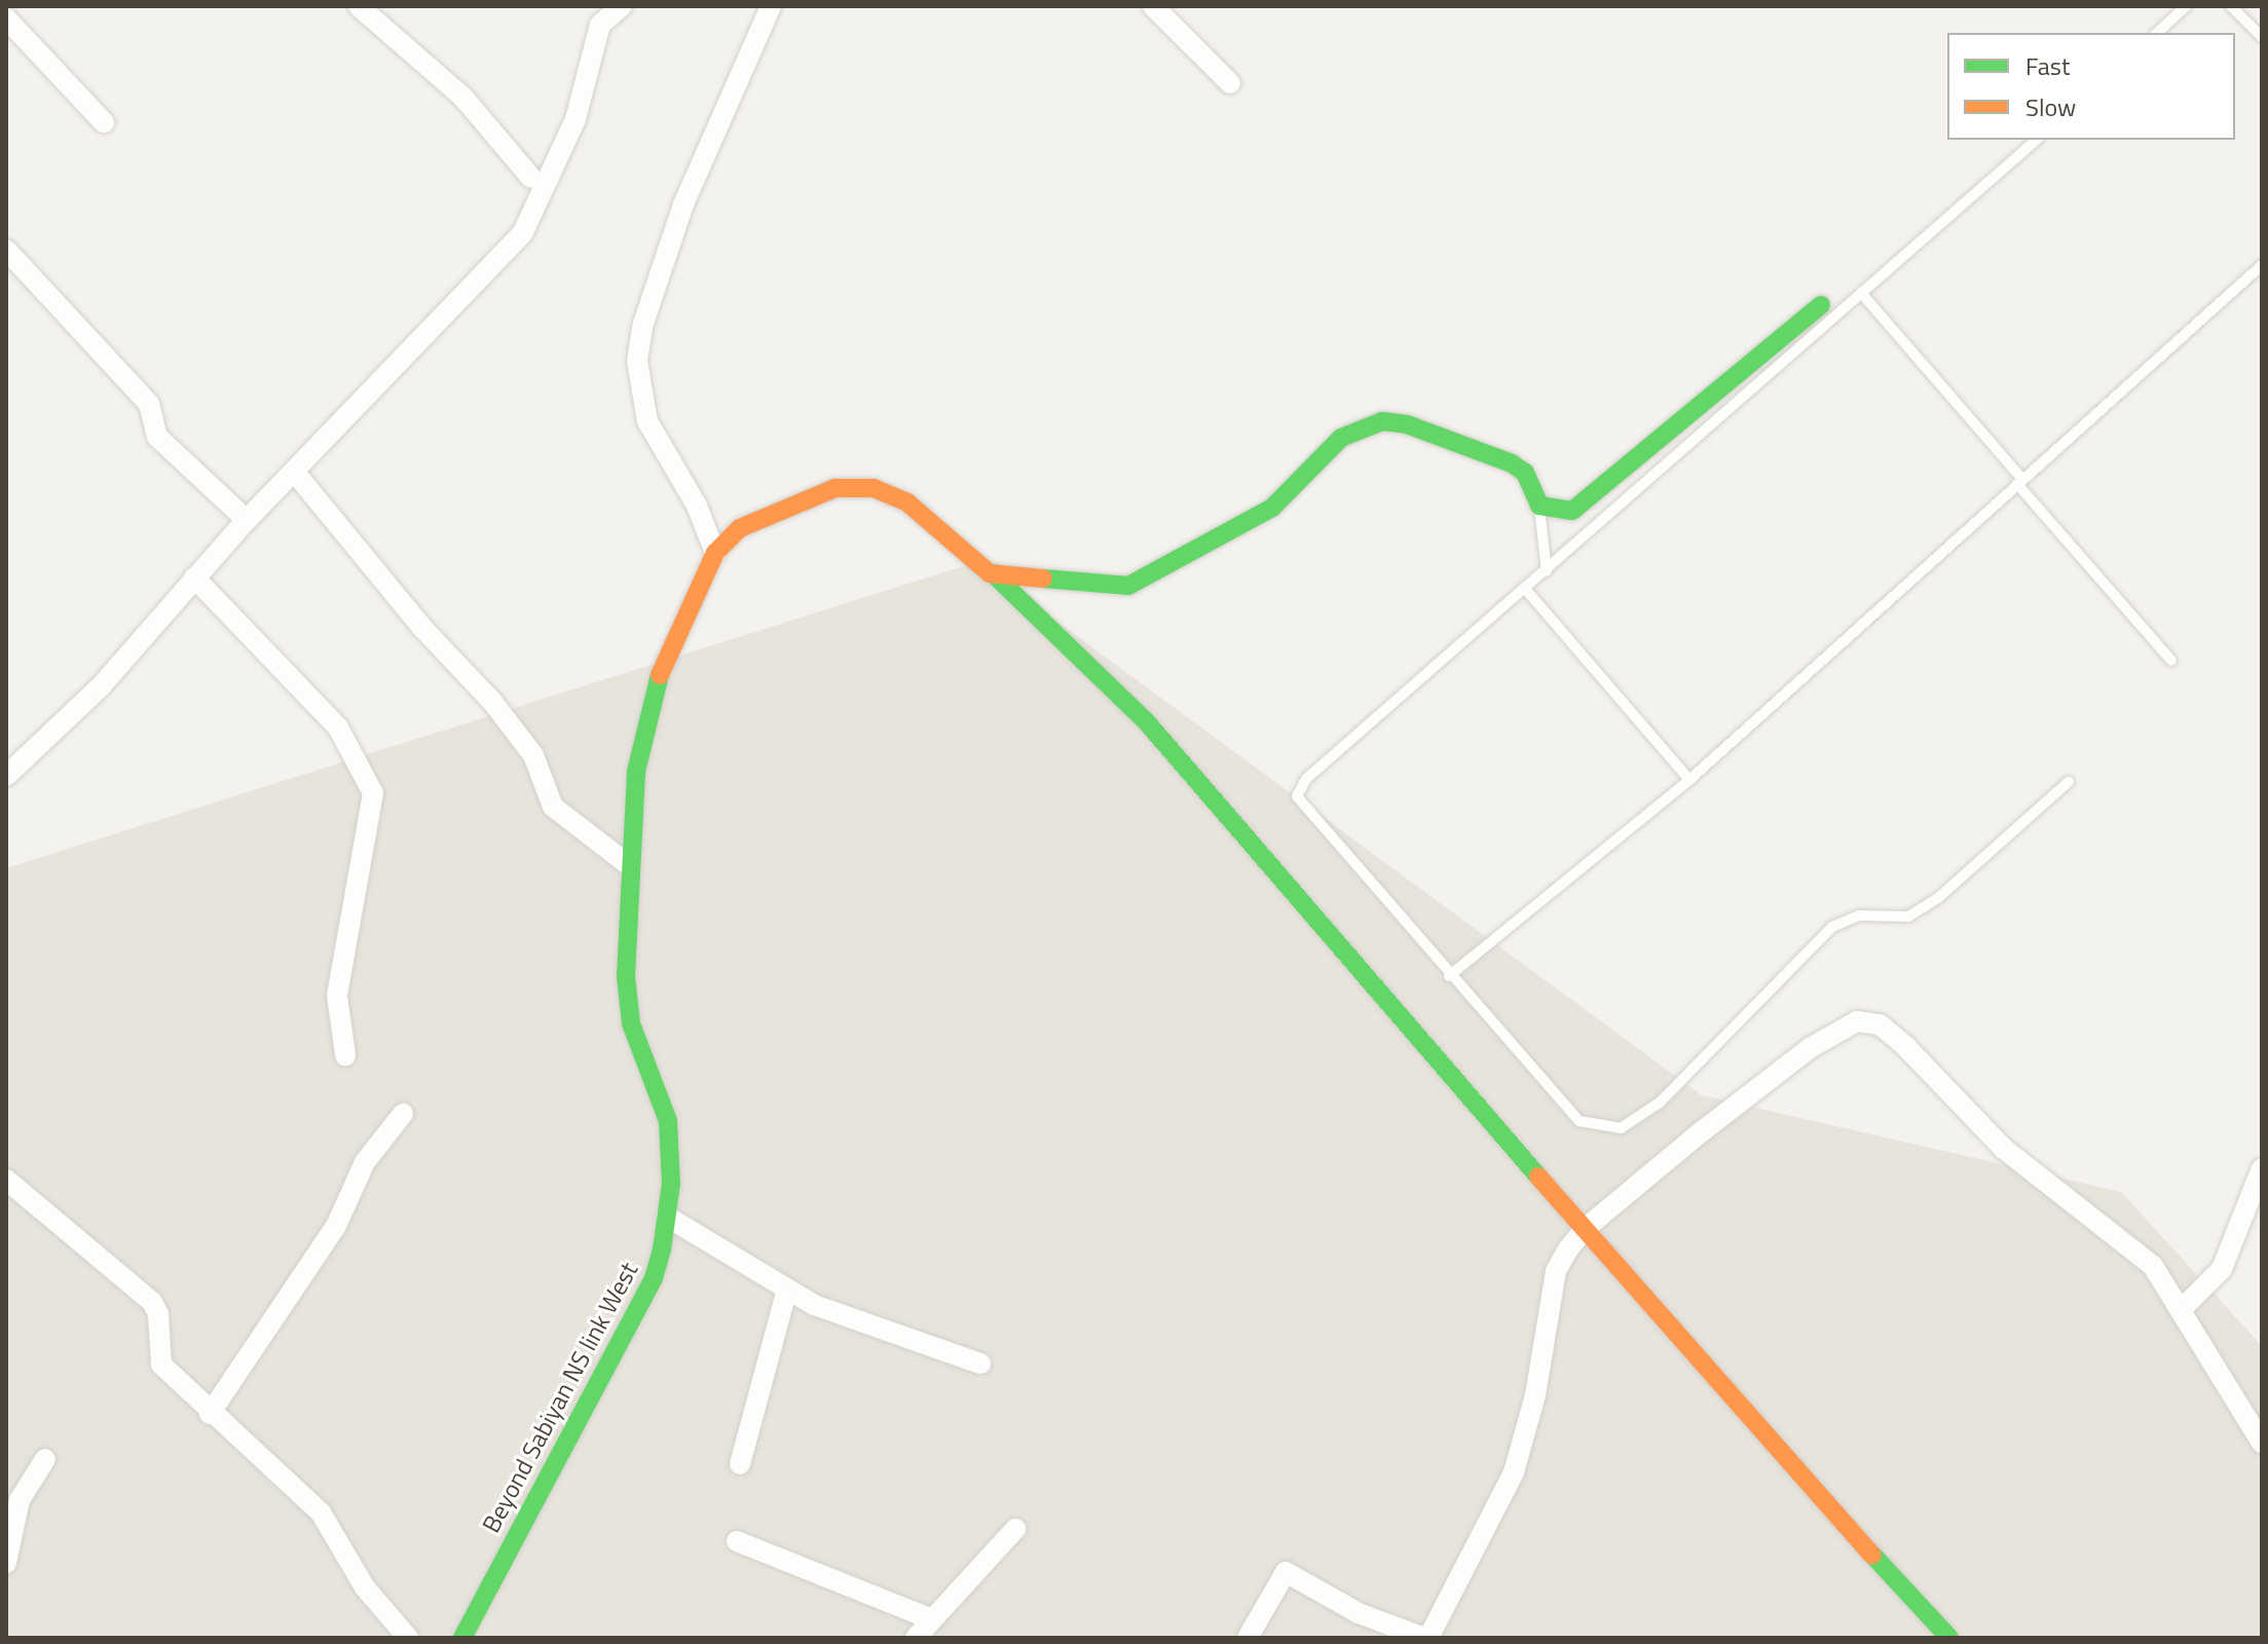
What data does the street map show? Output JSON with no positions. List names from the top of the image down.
{
  "streets": {
    "street": ["Beyond Sabiyan NS link West"]
  },
  "legend": ["Fast", "Slow"]
}
